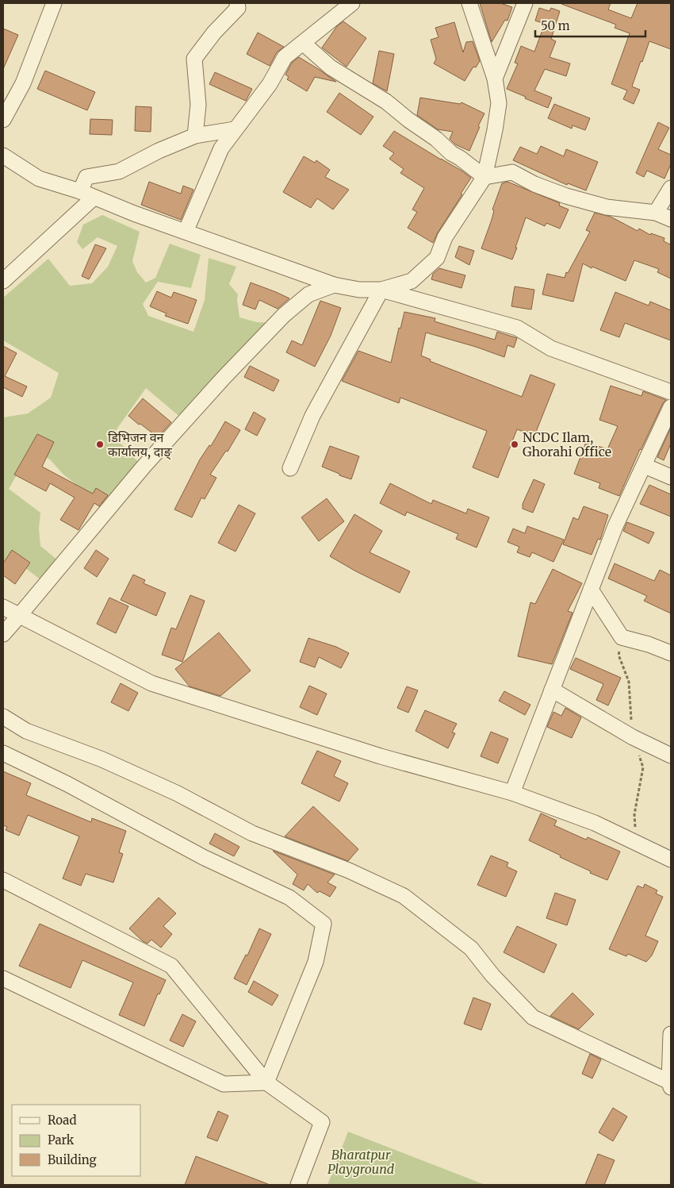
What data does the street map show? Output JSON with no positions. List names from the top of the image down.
{
  "parks": ["Bharatpur Playground"],
  "places": ["डिभिजन वन कार्यालय, दाङ्", "NCDC Ilam, Ghorahi Office"],
  "legend": ["Road", "Park", "Building"],
  "scale_bar": "50 m"
}
